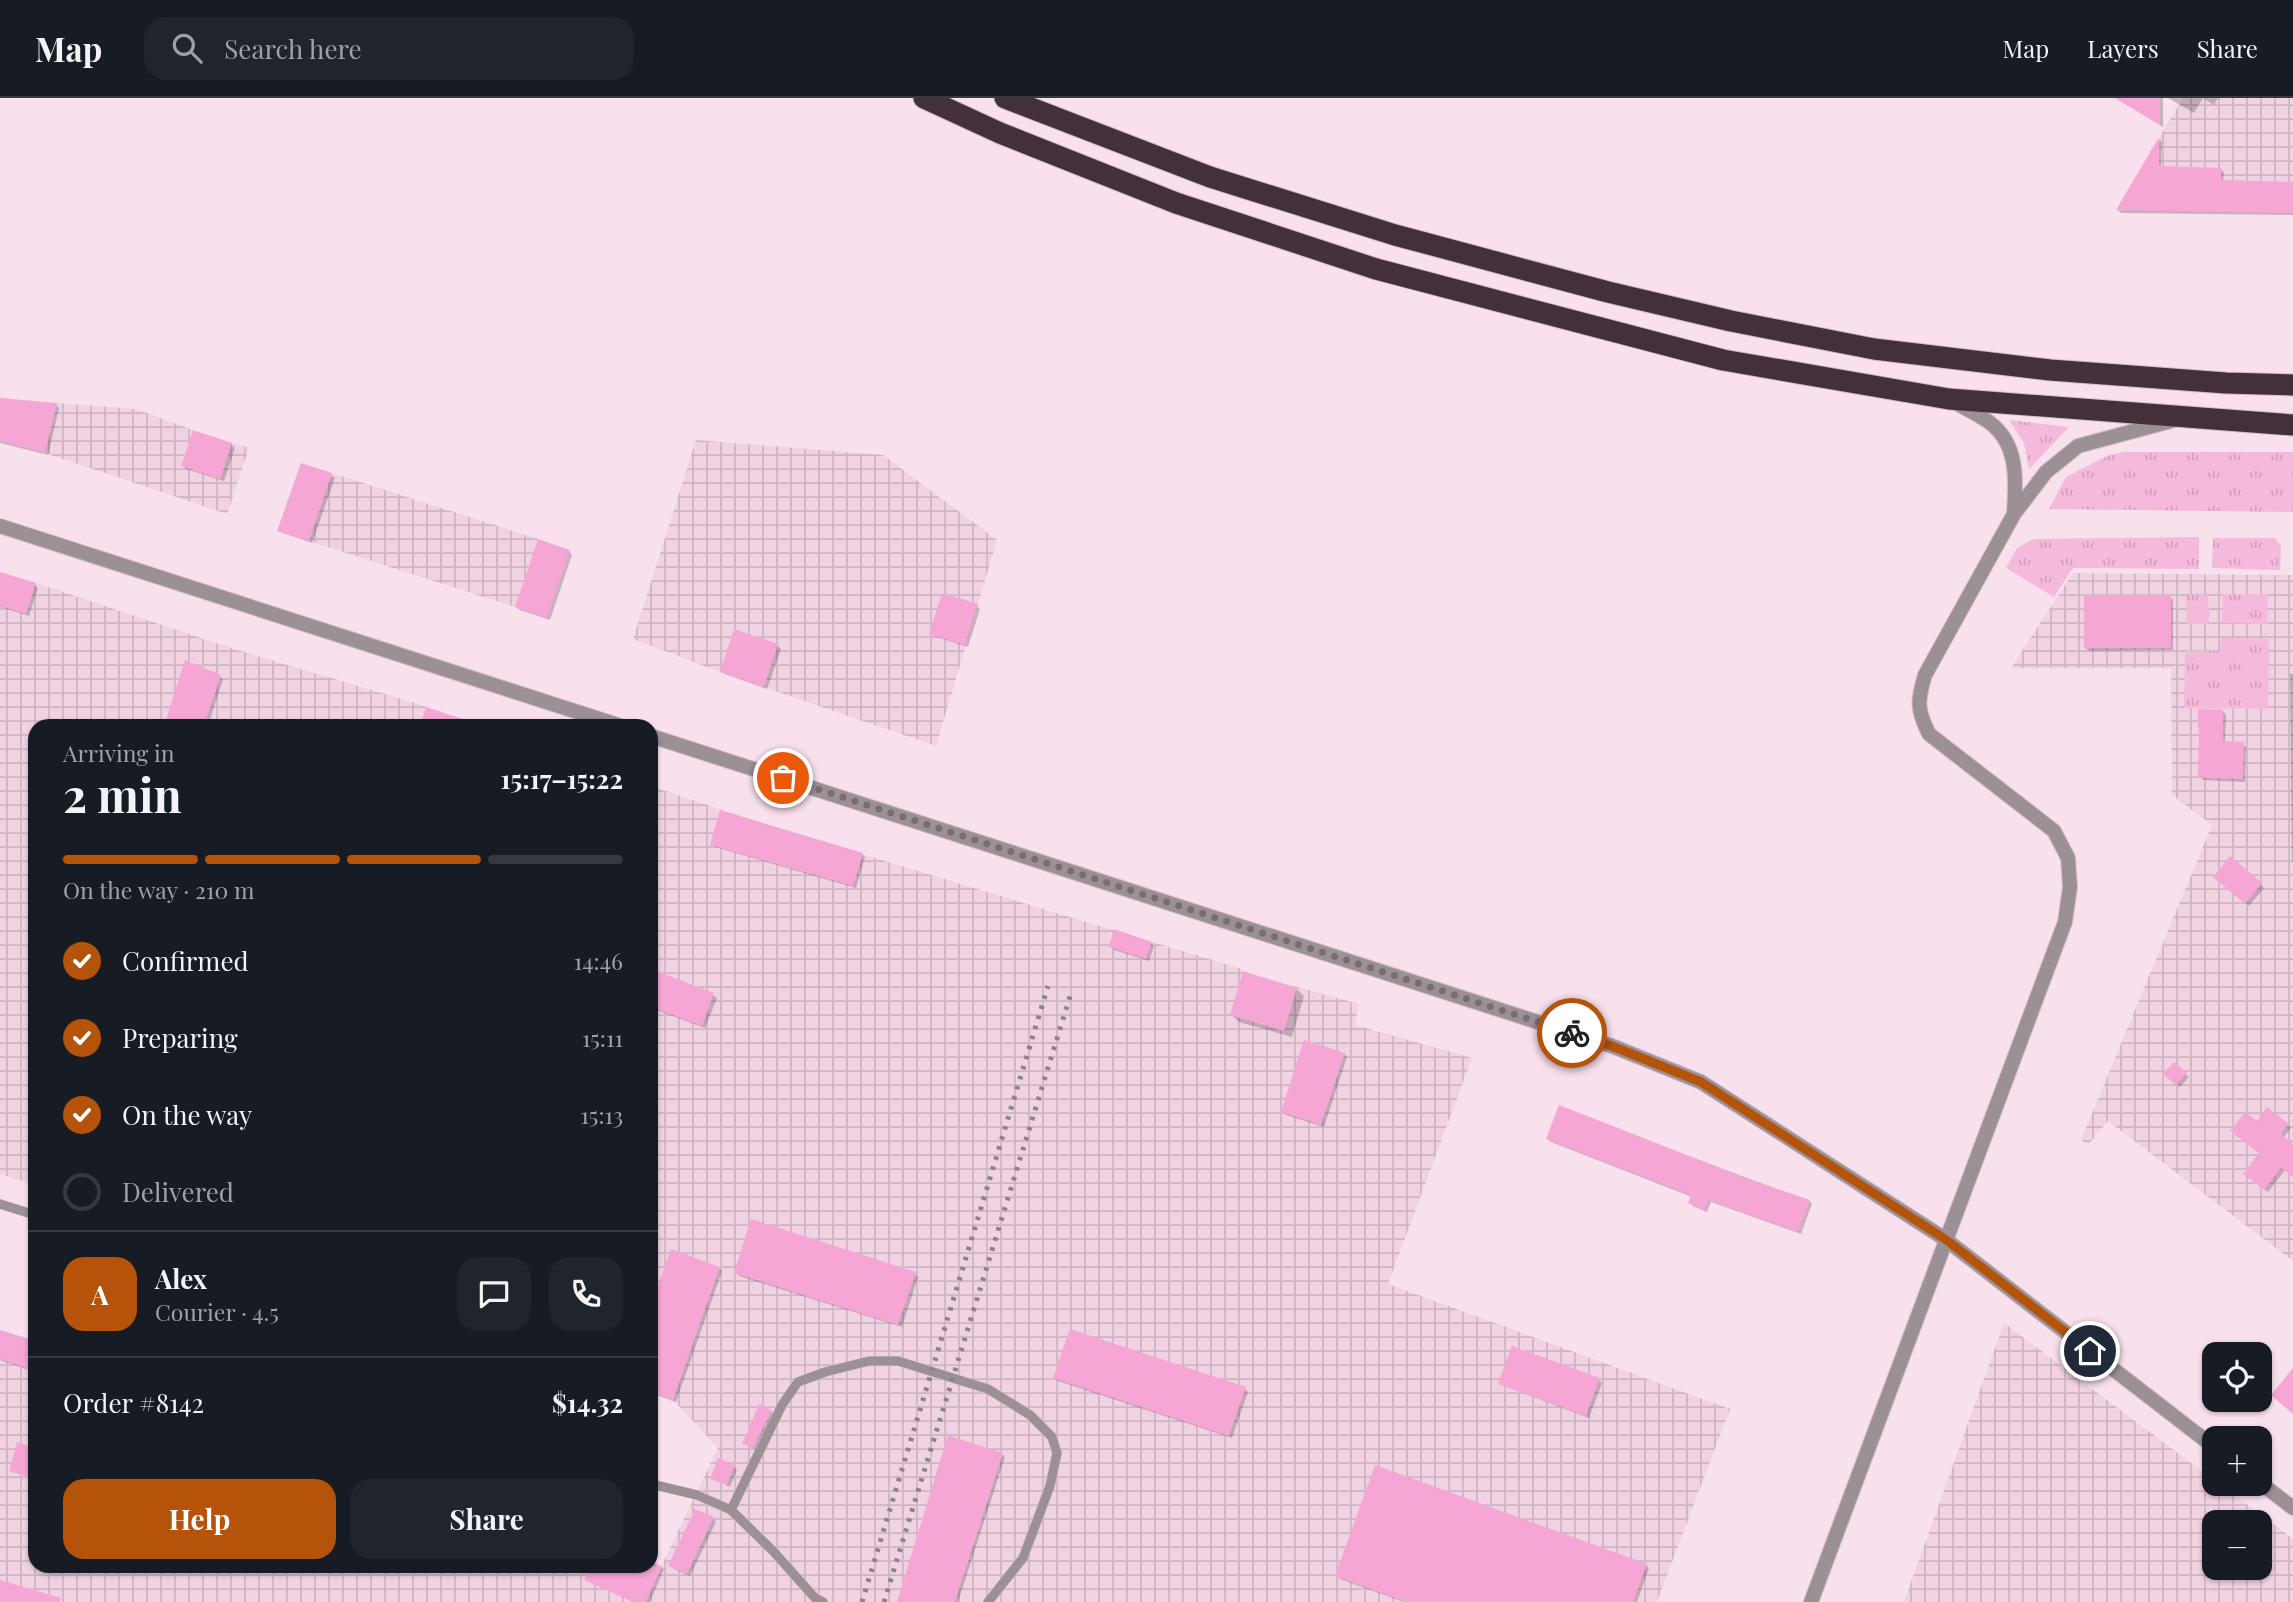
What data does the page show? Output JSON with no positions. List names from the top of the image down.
{
  "page": {
    "header": "Map",
    "search": "Search here",
    "nav": ["Map", "Layers", "Share"],
    "heading": ["2 min", "Arriving in", "15:17–15:22"],
    "panel": [
      "Alex",
      "Courier · 4.5",
      "Order #8142",
      "$14.32"
    ],
    "bar": "On the way · 210 m",
    "list": [
      ["Confirmed", "14:46"],
      ["Preparing", "15:11"],
      ["On the way", "15:13"],
      "Delivered"
    ],
    "round": "A",
    "map_buttons": ["+", "−"],
    "buttons": ["Help", "Share"]
  }
}
